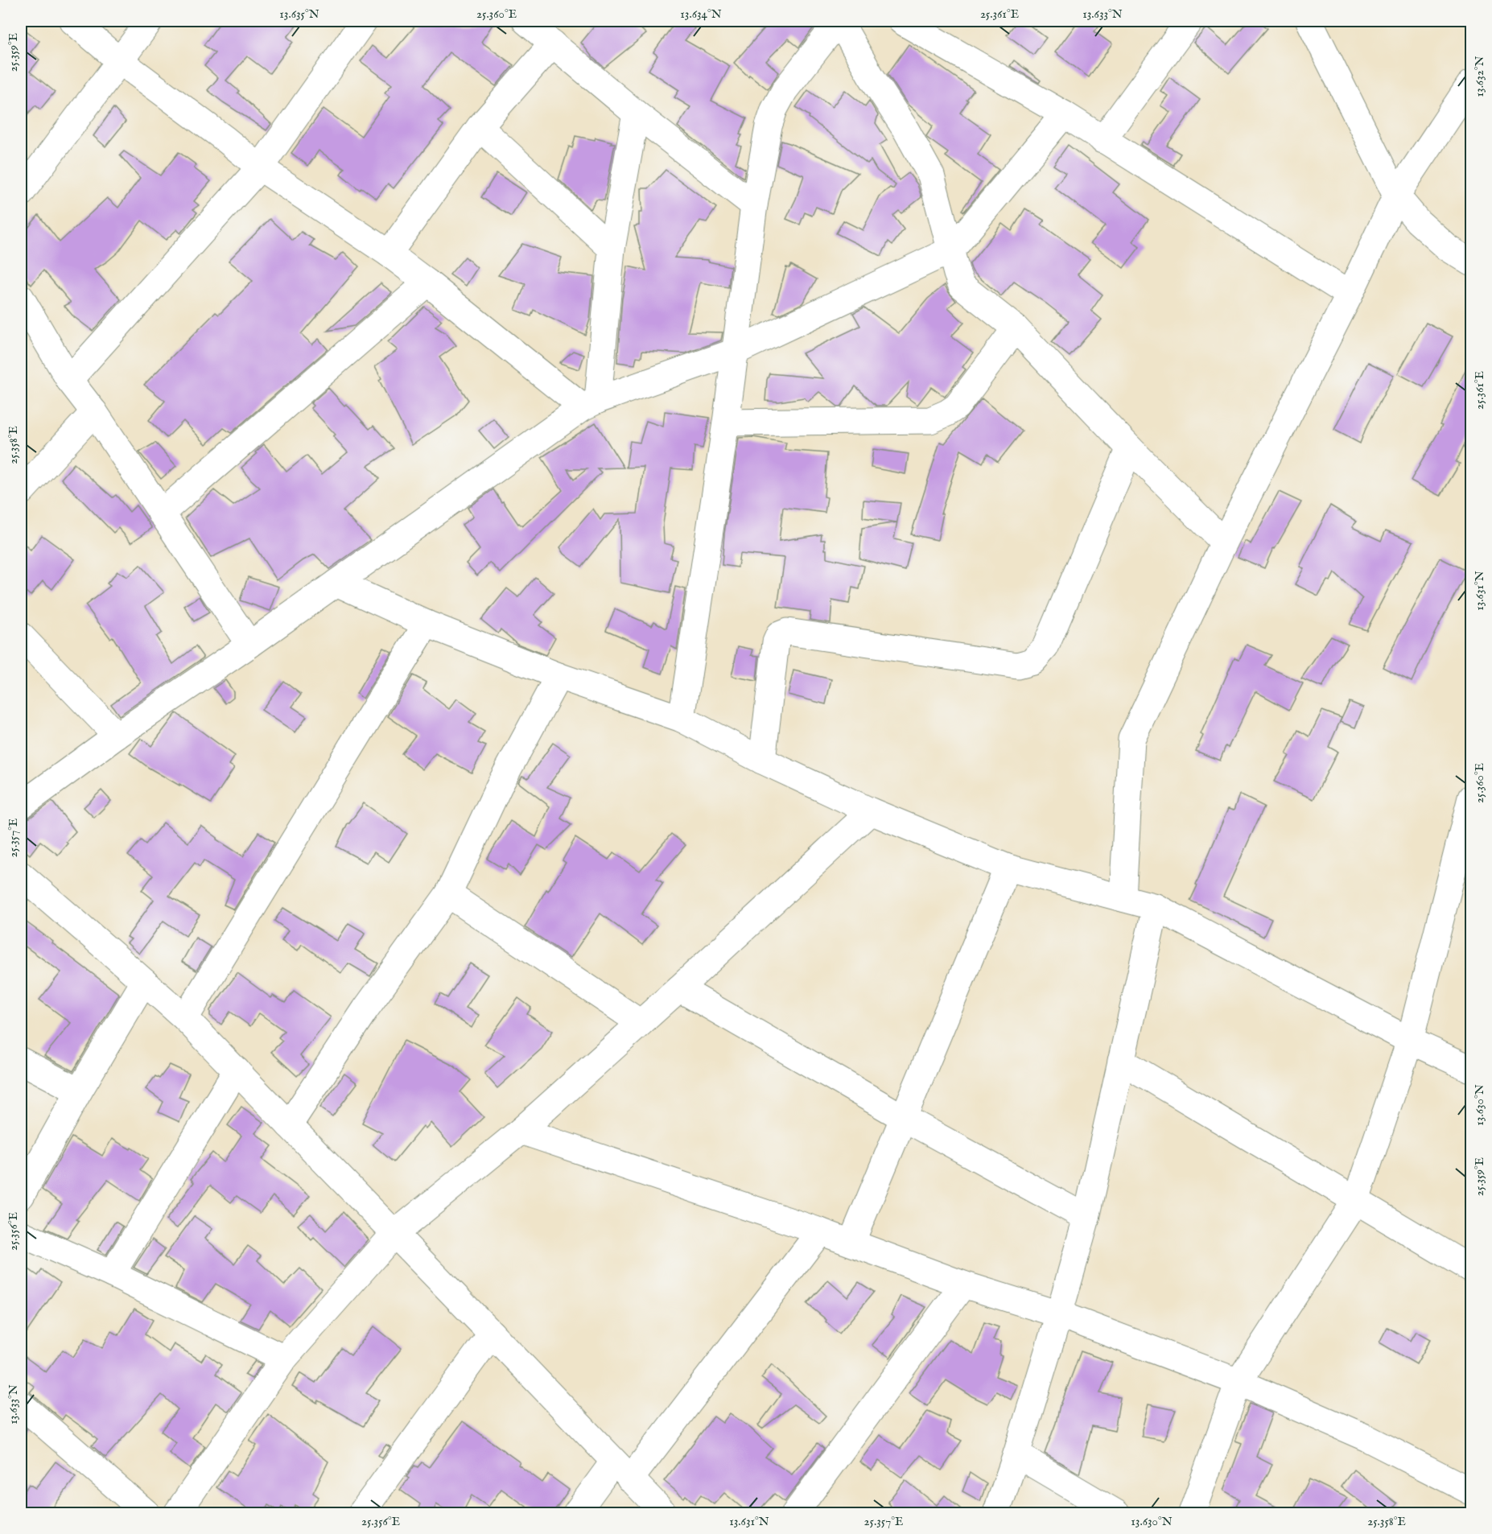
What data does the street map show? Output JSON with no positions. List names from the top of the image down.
{
  "coordinates": [
    "13.635°N",
    "25.360°E",
    "13.634°N",
    "25.361°E",
    "13.633°N",
    "25.359°E",
    "13.632°N",
    "25.358°E",
    "13.631°N",
    "25.357°E",
    "13.630°N",
    "25.356°E"
  ]
}
